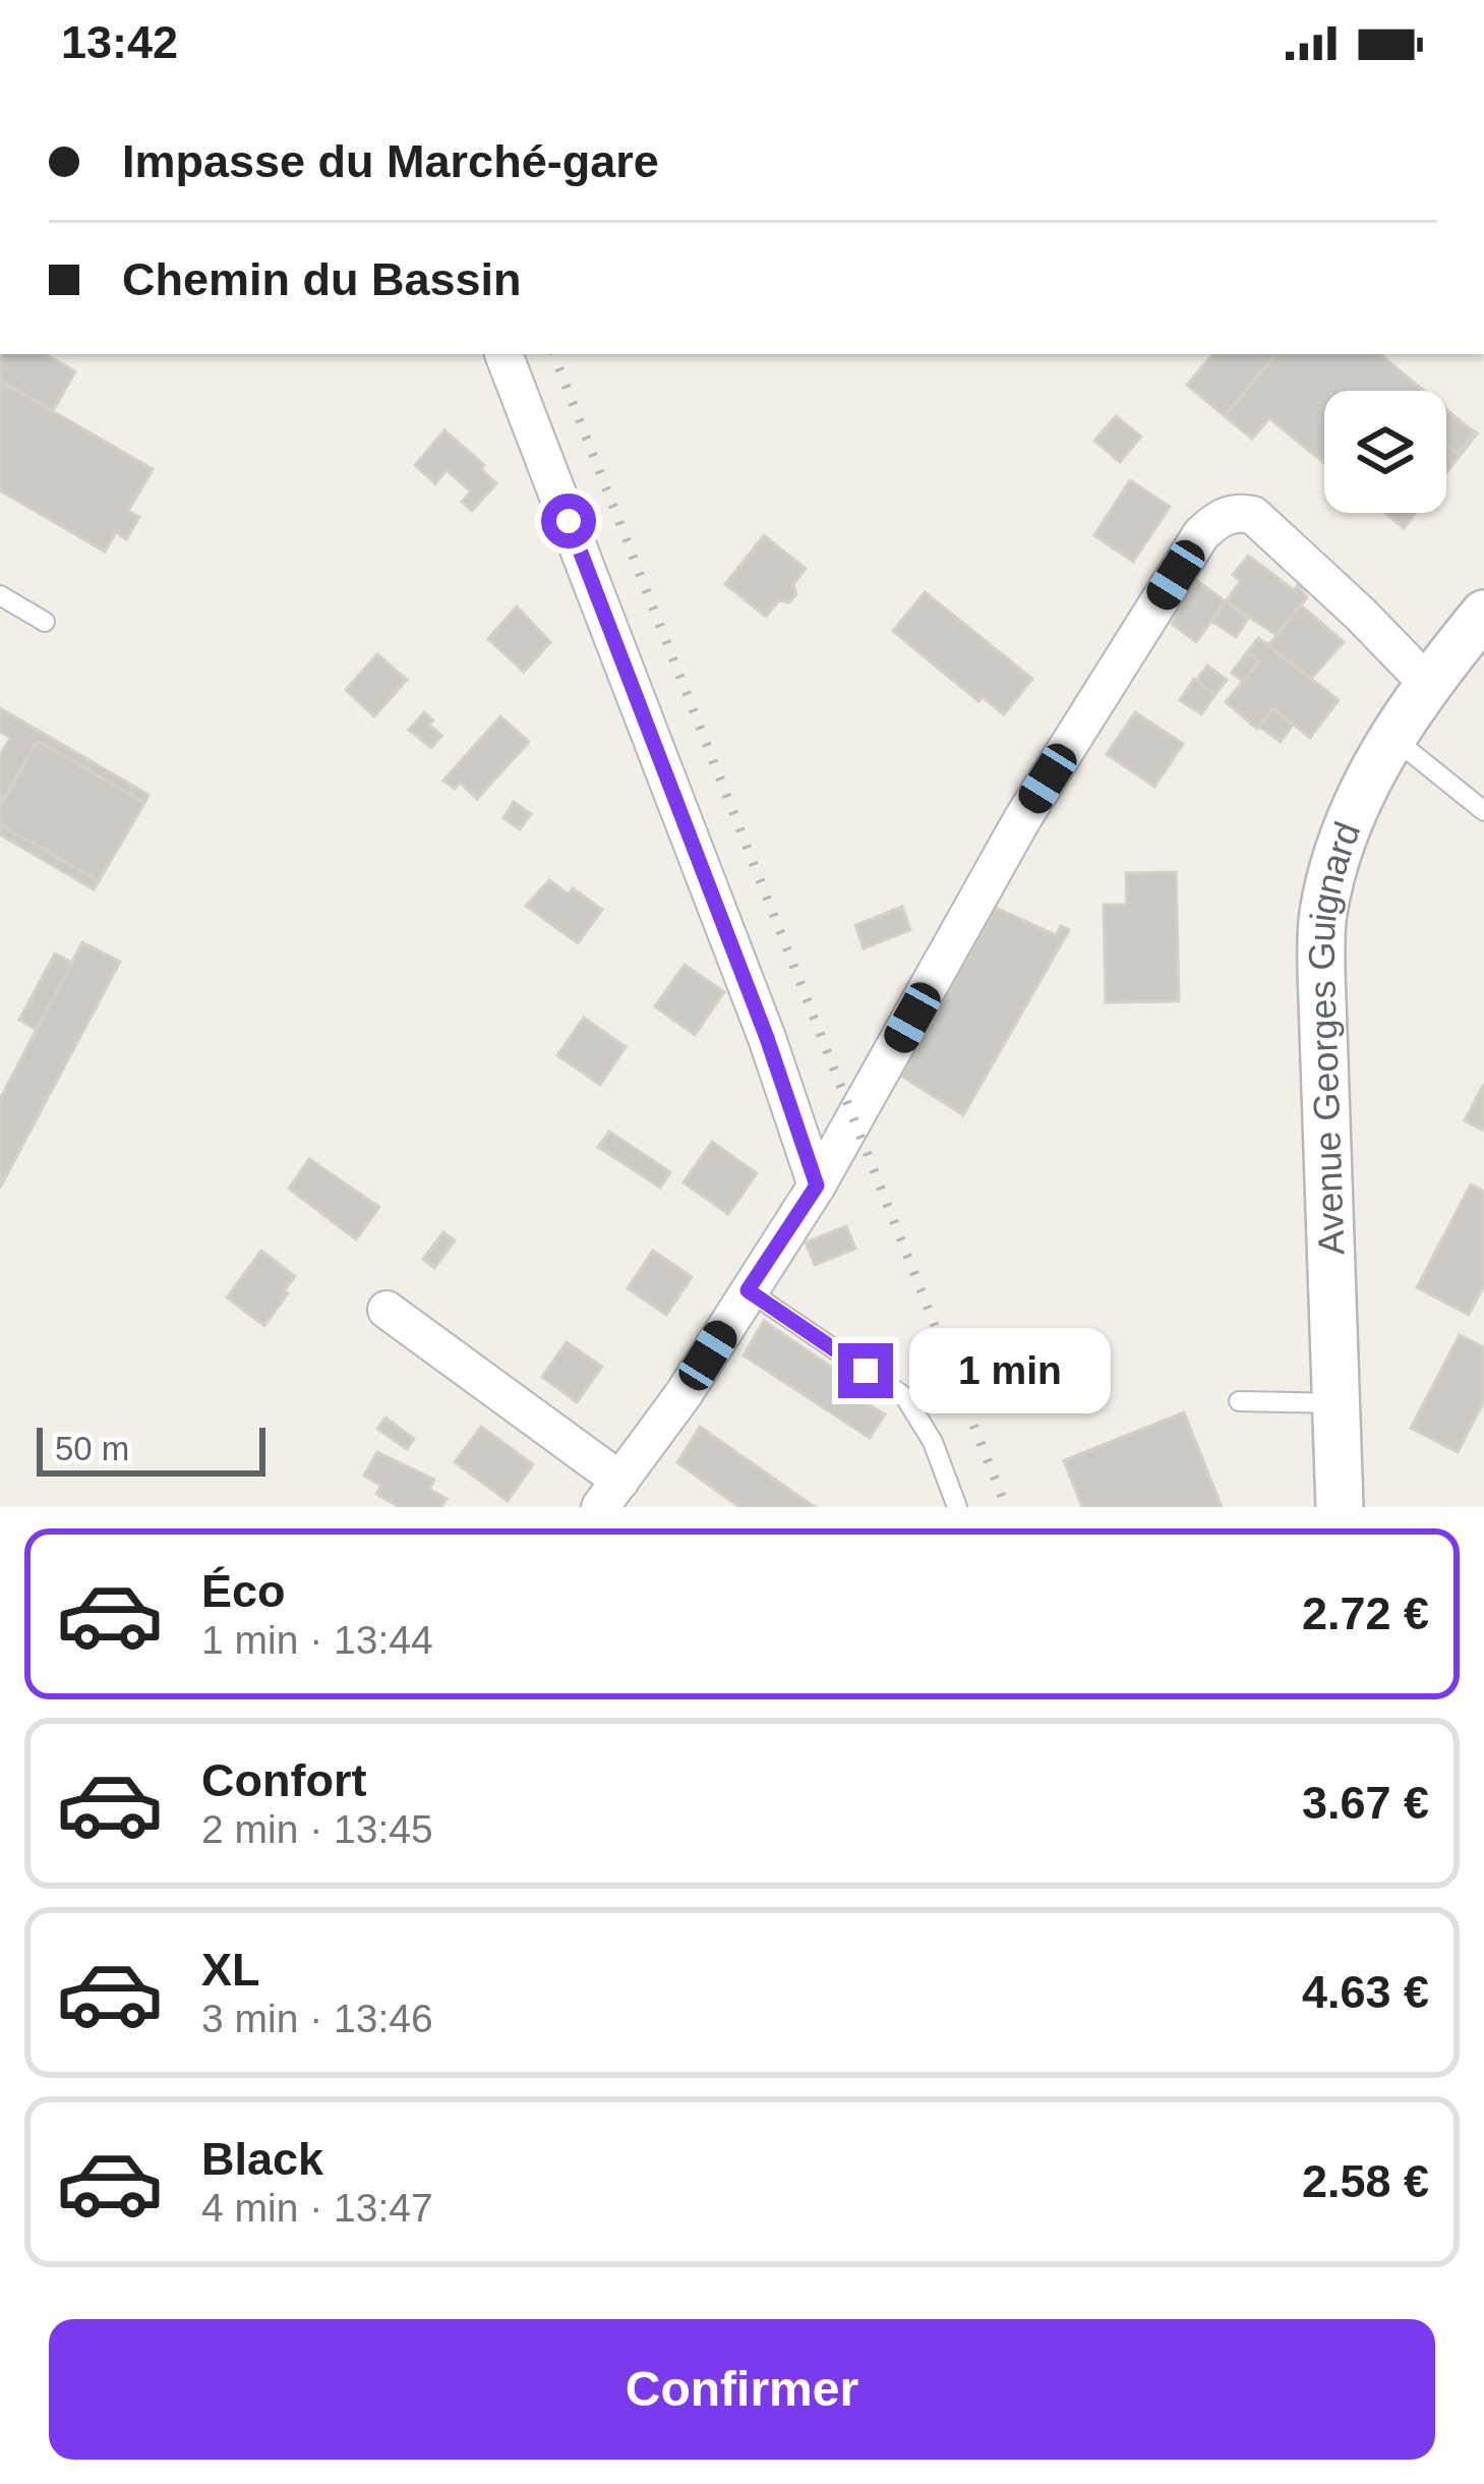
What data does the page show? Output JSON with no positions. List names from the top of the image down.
{
  "streets": {
    "street": ["Avenue Georges Guignard"]
  },
  "scale_bar": "50 m",
  "page": {
    "status": "13:42",
    "banner": ["Impasse du Marché-gare", "Chemin du Bassin"],
    "bubble": "1 min",
    "scale": "50 m",
    "list": [
      {
        "name": "Éco",
        "note": "1 min · 13:44",
        "value": "2.72 €"
      },
      {
        "name": "Confort",
        "note": "2 min · 13:45",
        "value": "3.67 €"
      },
      {
        "name": "XL",
        "note": "3 min · 13:46",
        "value": "4.63 €"
      },
      {
        "name": "Black",
        "note": "4 min · 13:47",
        "value": "2.58 €"
      }
    ],
    "buttons": "Confirmer"
  }
}
